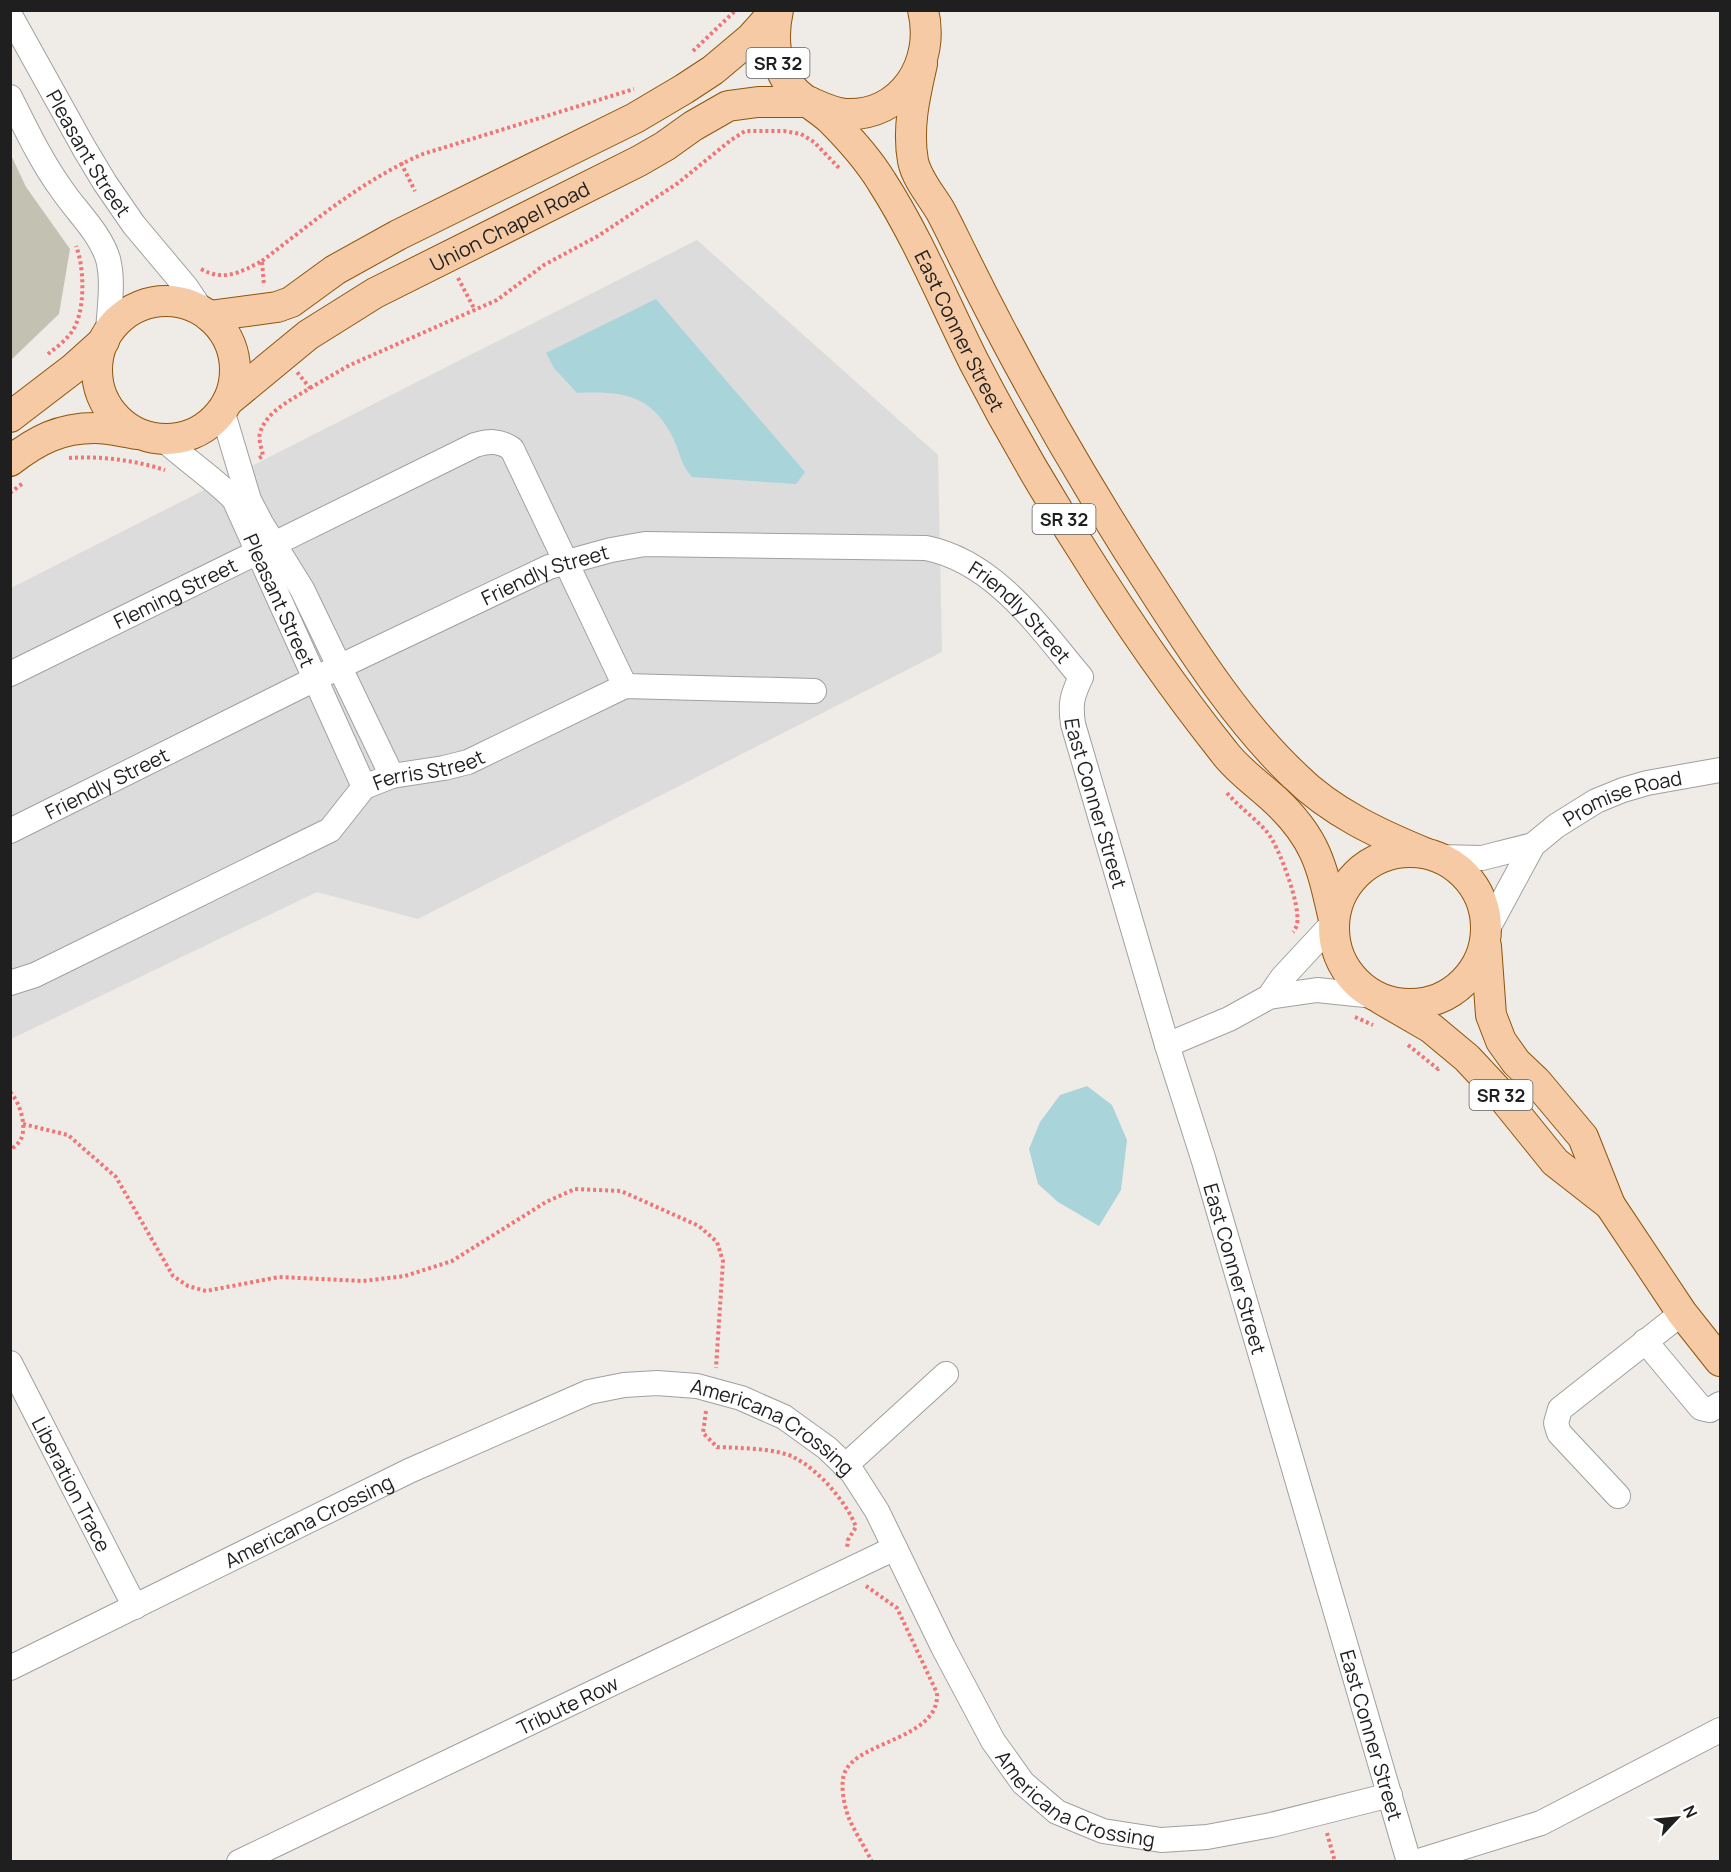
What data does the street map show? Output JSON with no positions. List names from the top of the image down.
{
  "streets": {
    "main road": ["SR 32", "Union Chapel Road", "East Conner Street"],
    "street": [
      "Pleasant Street",
      "Friendly Street",
      "Fleming Street",
      "Ferris Street",
      "Promise Road",
      "Americana Crossing",
      "Liberation Trace",
      "Tribute Row"
    ]
  },
  "crossings": [
    ["SR 32", "Union Chapel Road"],
    ["SR 32", "East Conner Street"],
    ["SR 32", "Promise Road"],
    ["Pleasant Street", "Union Chapel Road"],
    ["Pleasant Street", "Friendly Street"],
    ["Pleasant Street", "Fleming Street"],
    ["Pleasant Street", "Ferris Street"],
    ["Union Chapel Road", "East Conner Street"],
    ["East Conner Street", "Friendly Street"],
    ["East Conner Street", "Promise Road"],
    ["East Conner Street", "Americana Crossing"],
    ["Friendly Street", "Fleming Street"],
    ["Americana Crossing", "Liberation Trace"],
    ["Americana Crossing", "Tribute Row"]
  ],
  "north": "top right"
}
